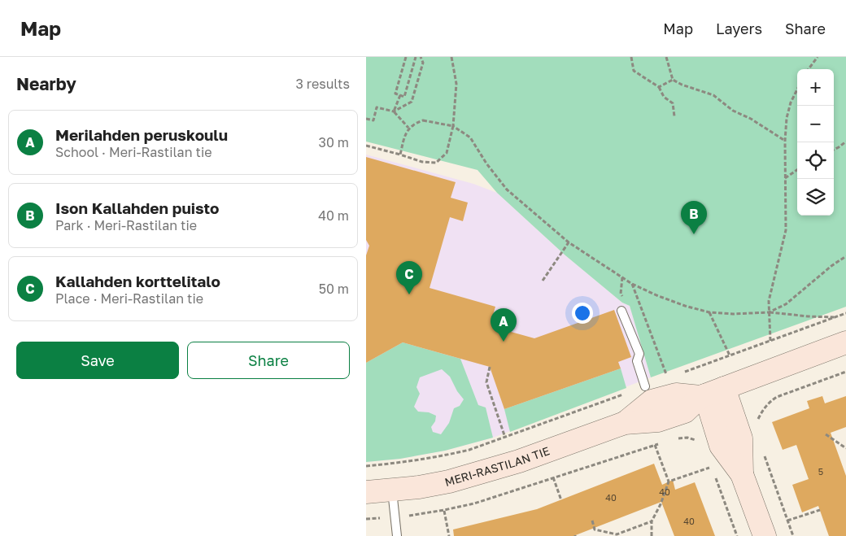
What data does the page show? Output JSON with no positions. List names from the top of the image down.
{
  "streets": {
    "street": ["MERI-RASTILAN TIE"]
  },
  "house_numbers": [
    "5",
    "40",
    "40",
    "40"
  ],
  "page": {
    "header": "Map",
    "nav": ["Map", "Layers", "Share"],
    "heading": ["Nearby", "3 results"],
    "map_buttons": ["+", "−"],
    "list": [
      {
        "mark": "A",
        "name": "Merilahden peruskoulu",
        "note": "School · Meri-Rastilan tie",
        "value": "30 m"
      },
      {
        "mark": "B",
        "name": "Ison Kallahden puisto",
        "note": "Park · Meri-Rastilan tie",
        "value": "40 m"
      },
      {
        "mark": "C",
        "name": "Kallahden korttelitalo",
        "note": "Place · Meri-Rastilan tie",
        "value": "50 m"
      }
    ],
    "pins": ["B", "C", "A"],
    "buttons": ["Save", "Share"]
  }
}
